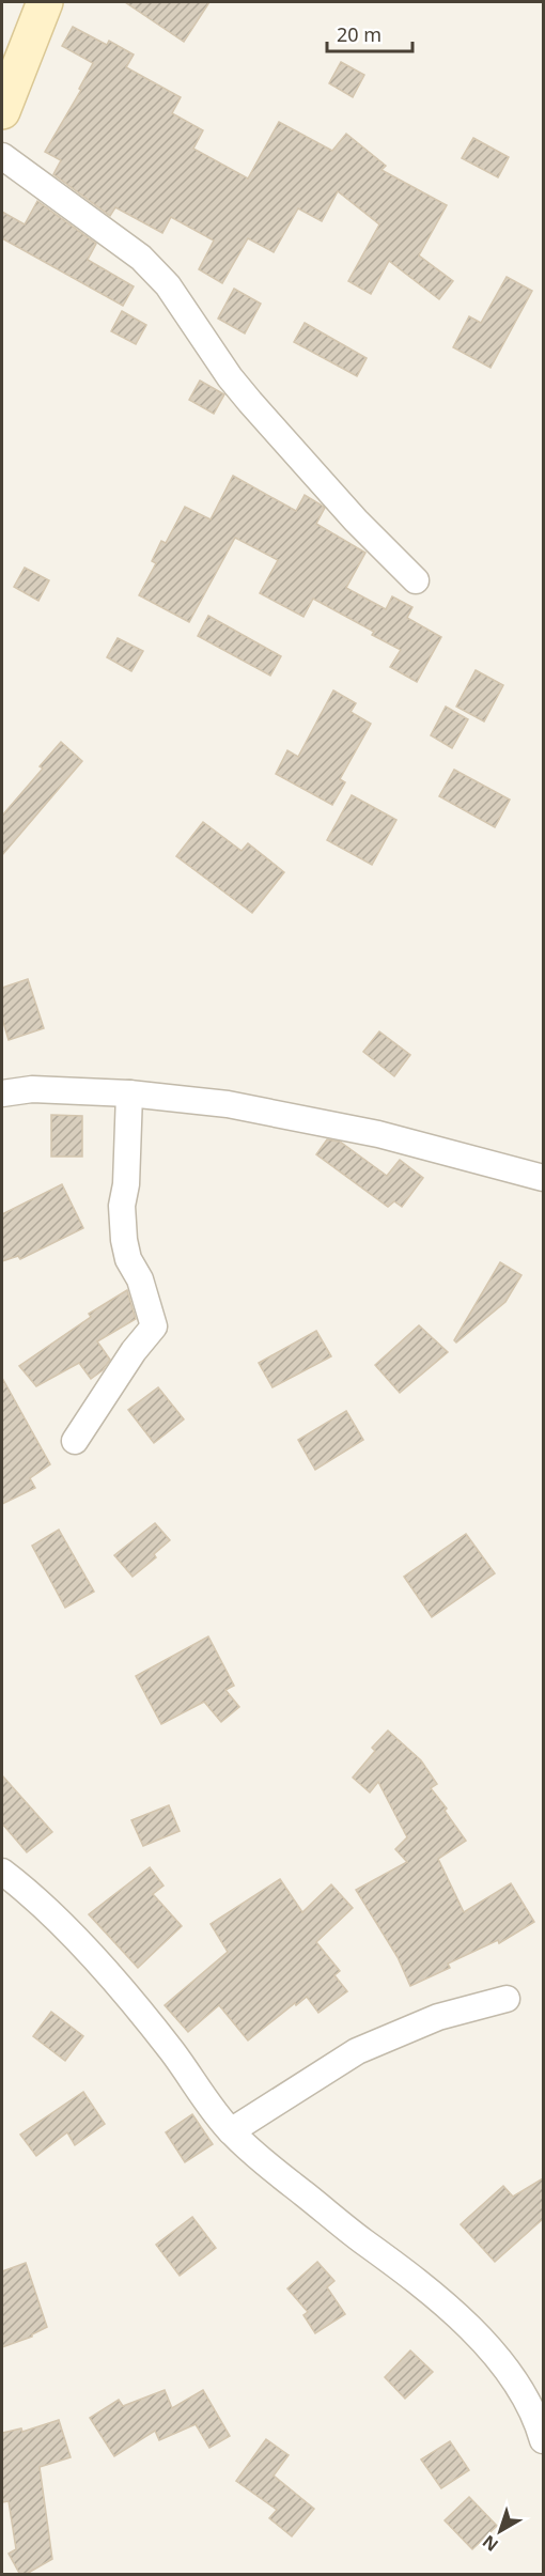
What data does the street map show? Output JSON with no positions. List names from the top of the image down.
{
  "scale_bar": "20 m",
  "north": "bottom left"
}
